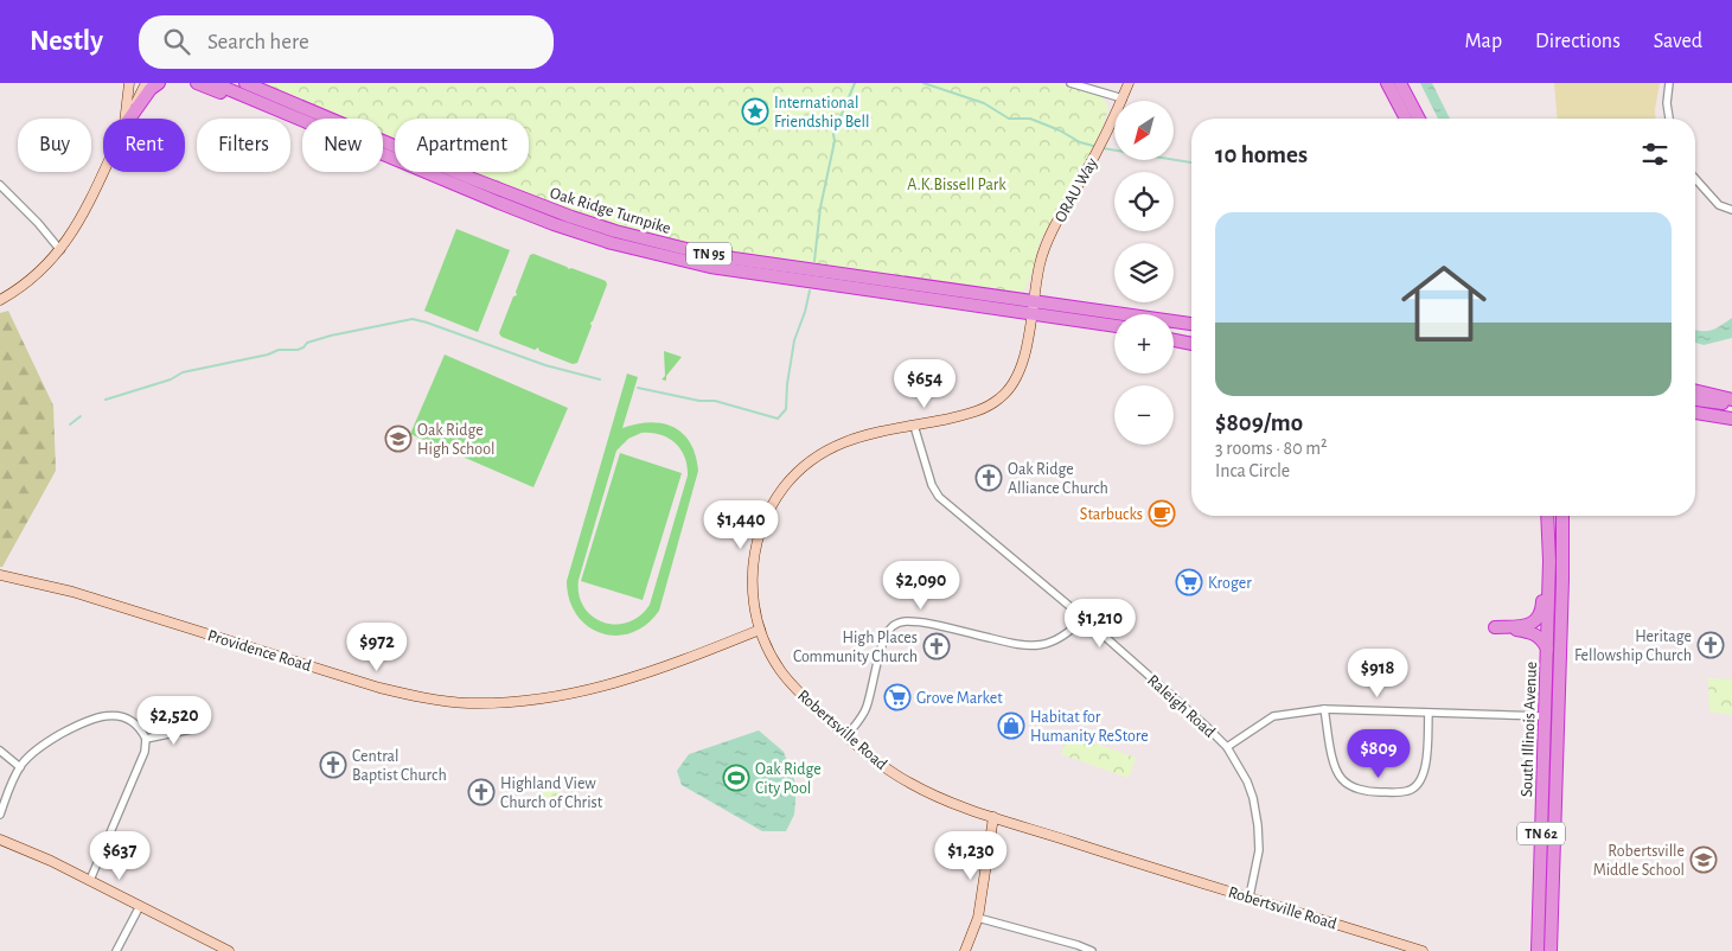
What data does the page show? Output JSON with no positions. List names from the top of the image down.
{
  "streets": {
    "highway": [
      "Oak Ridge Turnpike",
      "TN 95",
      "South Illinois Avenue",
      "TN 62"
    ],
    "street": [
      "ORAU Way",
      "Providence Road",
      "Raleigh Road",
      "Robertsville Road"
    ]
  },
  "crossings": [
    ["ORAU Way", "Oak Ridge Turnpike"],
    ["ORAU Way", "Robertsville Road"],
    ["Oak Ridge Turnpike", "Robertsville Road"],
    ["Providence Road", "Robertsville Road"],
    ["Raleigh Road", "Robertsville Road"]
  ],
  "parks": ["A.K.Bissell Park"],
  "places": {
    "place": ["International Friendship Bell"],
    "school or university": ["Oak Ridge High School", "Robertsville Middle School"],
    "church": [
      "Oak Ridge Alliance Church",
      "Heritage Fellowship Church",
      "High Places Community Church",
      "Central Baptist Church",
      "Highland View Church of Christ"
    ],
    "cafe": ["Starbucks"],
    "supermarket": ["Kroger", "Grove Market"],
    "shop": ["Habitat for Humanity ReStore"],
    "sports": ["Oak Ridge City Pool"]
  },
  "north": "bottom left",
  "page": {
    "header": "Nestly",
    "search": "Search here",
    "nav": ["Map", "Directions", "Saved"],
    "map_buttons": ["+", "−"],
    "chip": [
      "Buy",
      "Rent",
      "Filters",
      "New",
      "Apartment"
    ],
    "heading": "10 homes",
    "list": [
      {
        "name": "$809/mo",
        "note": "3 rooms · 80 m² · Inca Circle"
      }
    ],
    "price": [
      "$654",
      "$1,440",
      "$2,090",
      "$1,210",
      "$972",
      "$918",
      "$2,520",
      "$809",
      "$637",
      "$1,230"
    ]
  }
}
